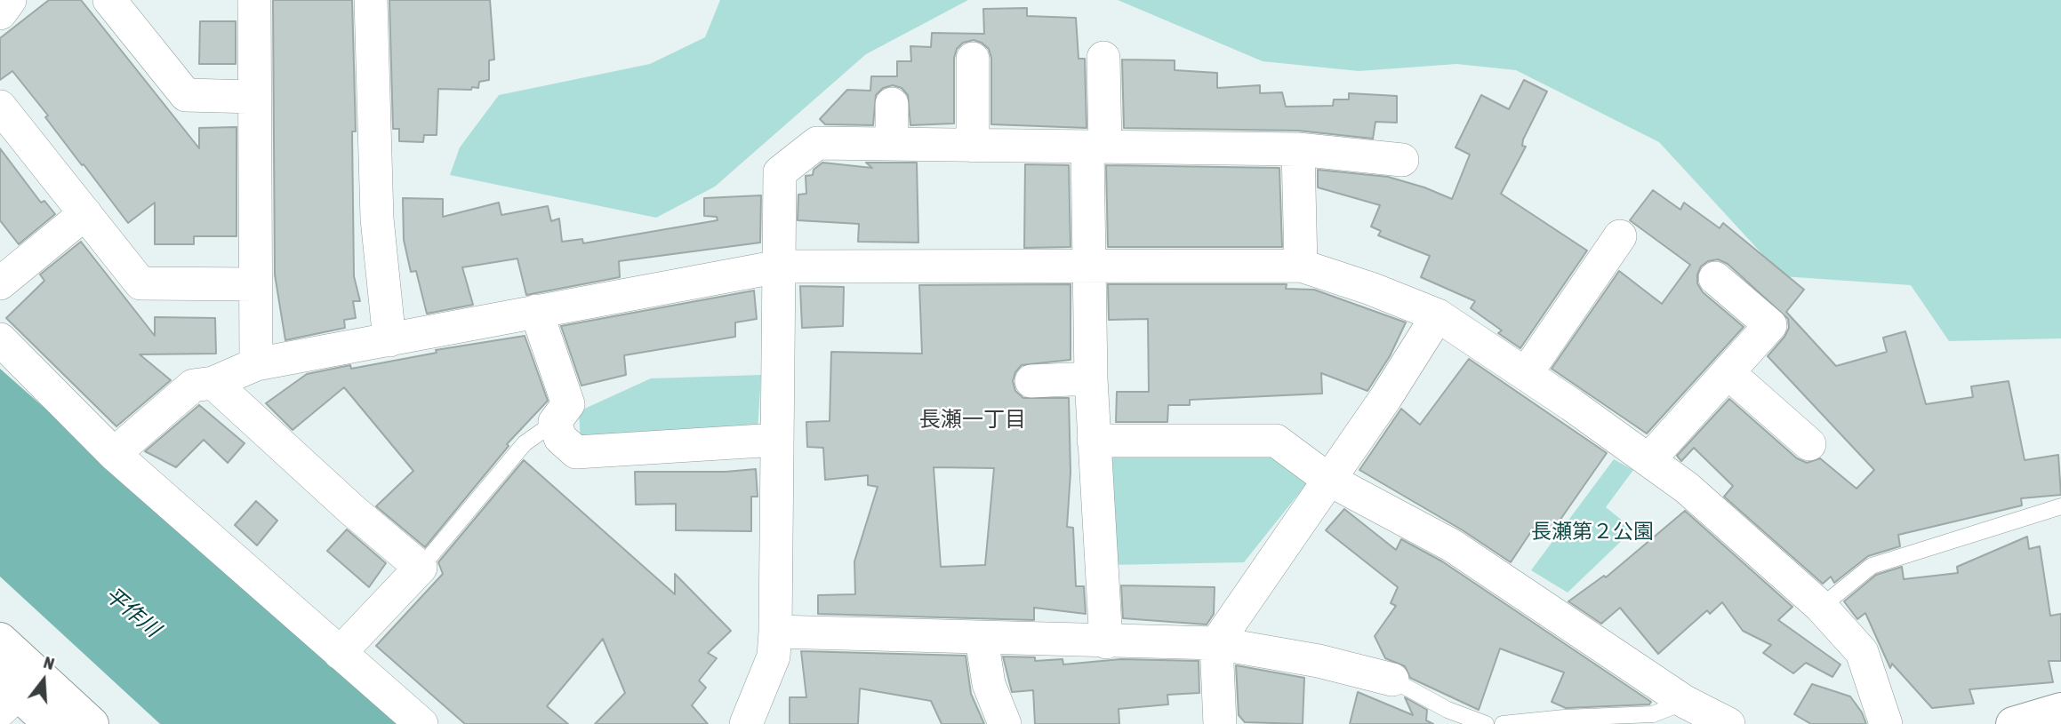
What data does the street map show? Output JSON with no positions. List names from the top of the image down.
{
  "districts": ["長瀬一丁目"],
  "water": ["平作川"],
  "parks": ["長瀬第２公園"],
  "north": "top"
}
